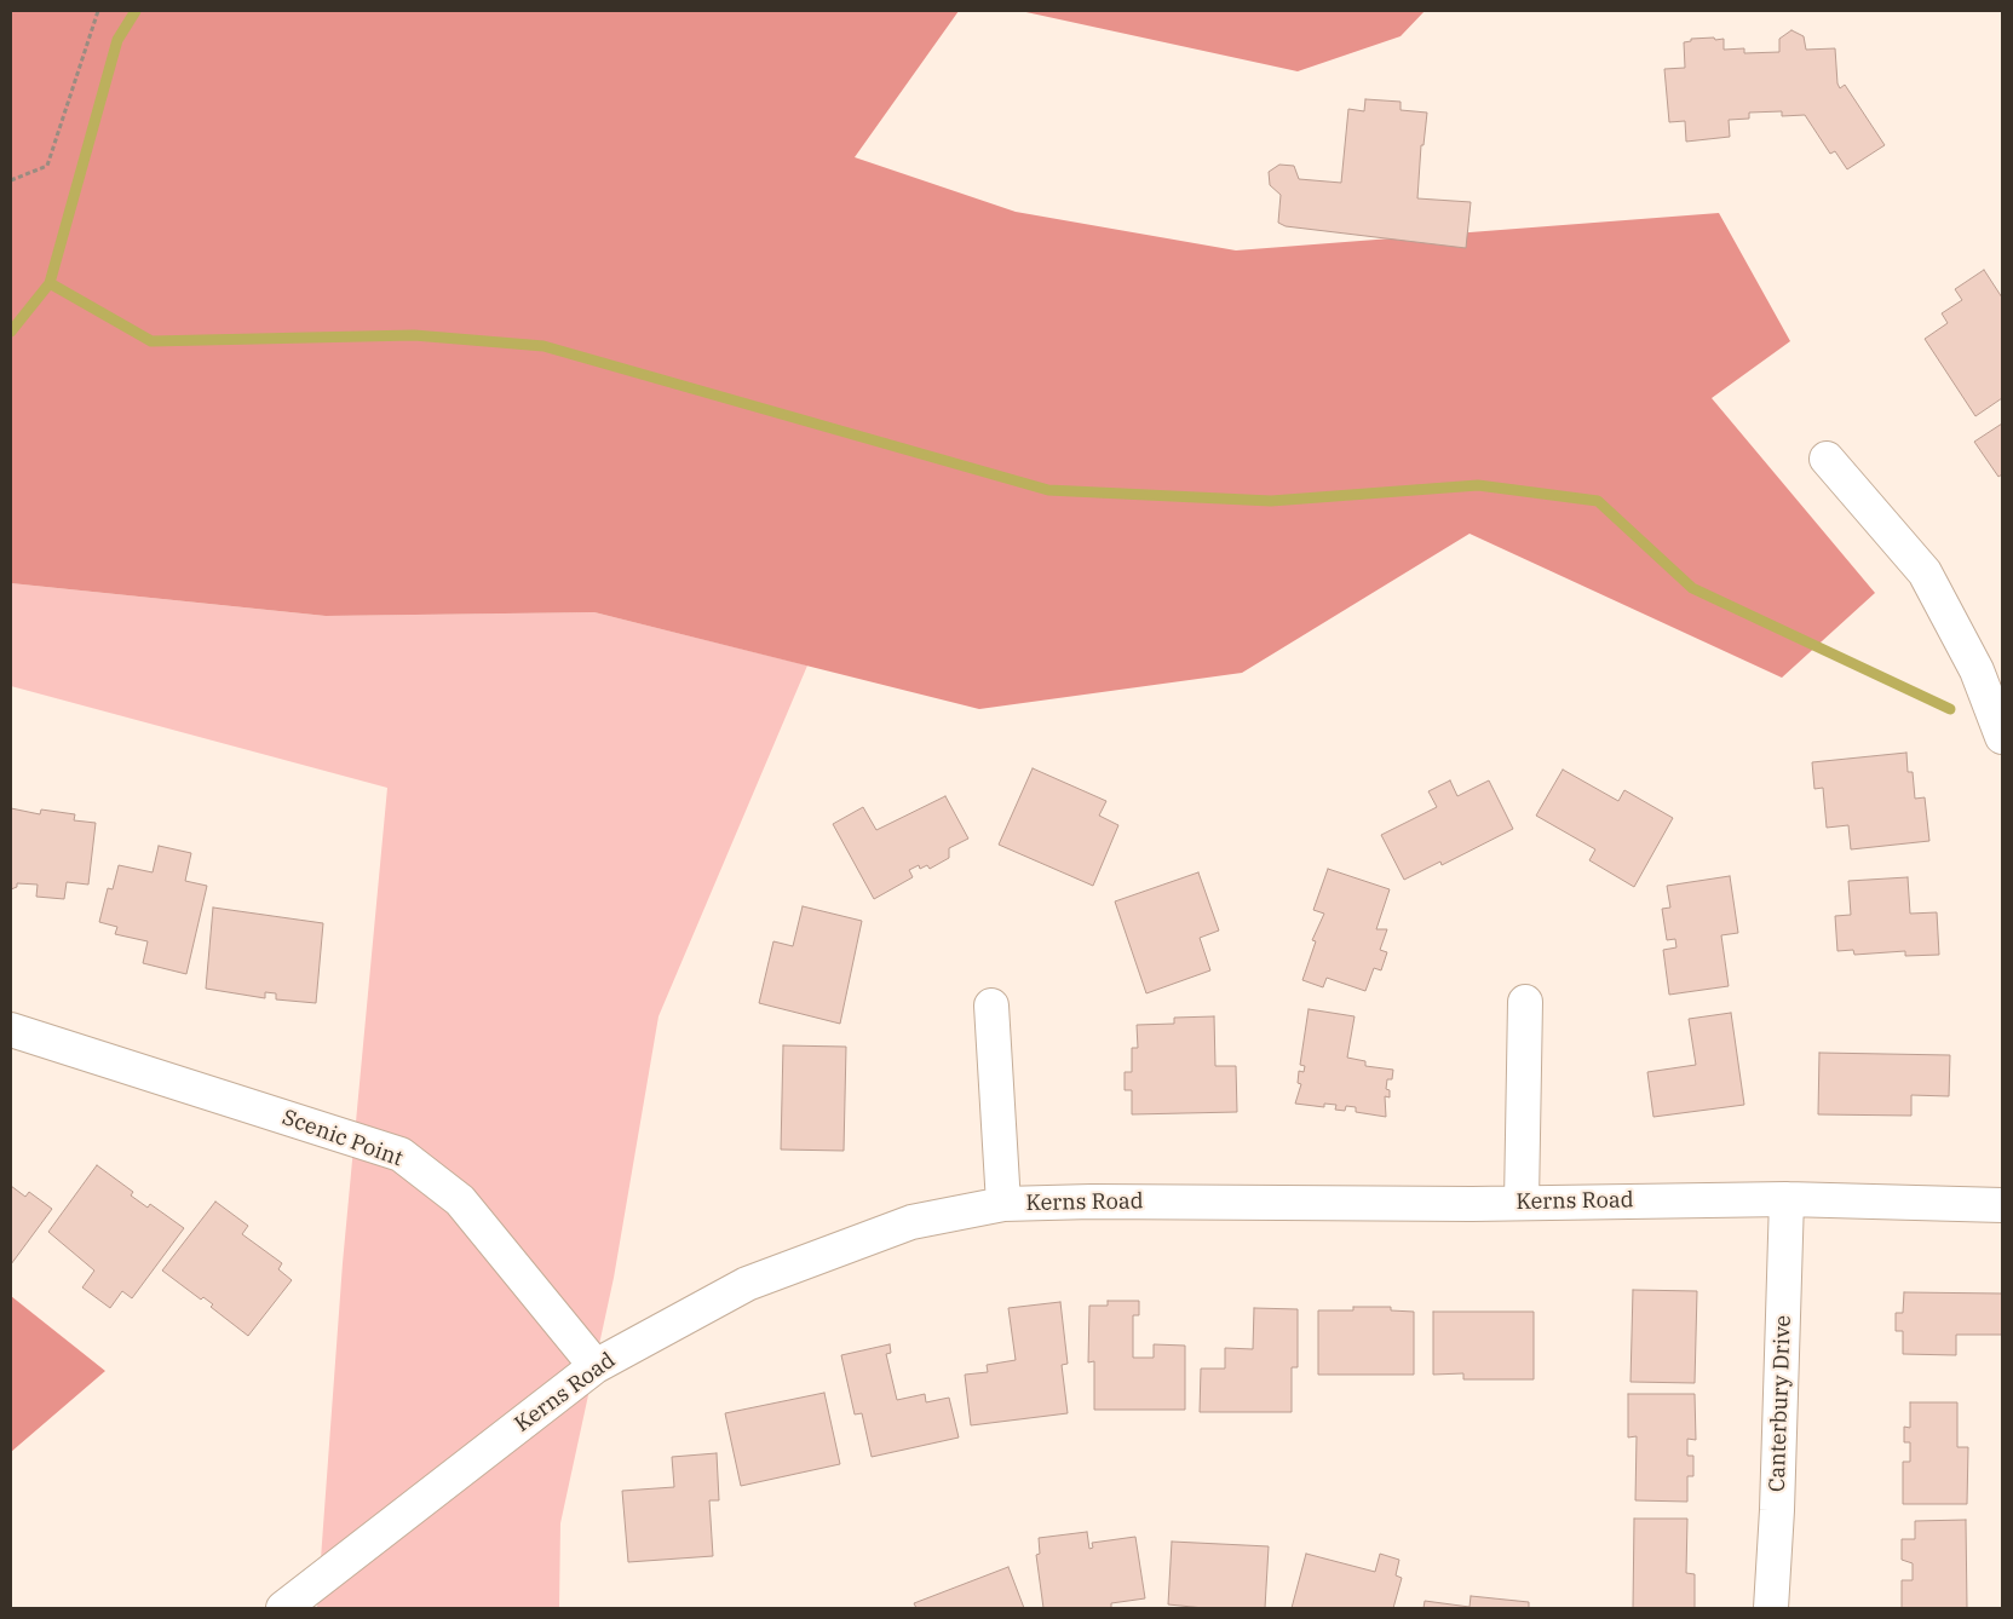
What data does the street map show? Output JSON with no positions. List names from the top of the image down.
{
  "streets": {
    "street": ["Scenic Point", "Kerns Road", "Canterbury Drive"]
  },
  "crossings": [
    ["Scenic Point", "Kerns Road"],
    ["Kerns Road", "Canterbury Drive"]
  ]
}
